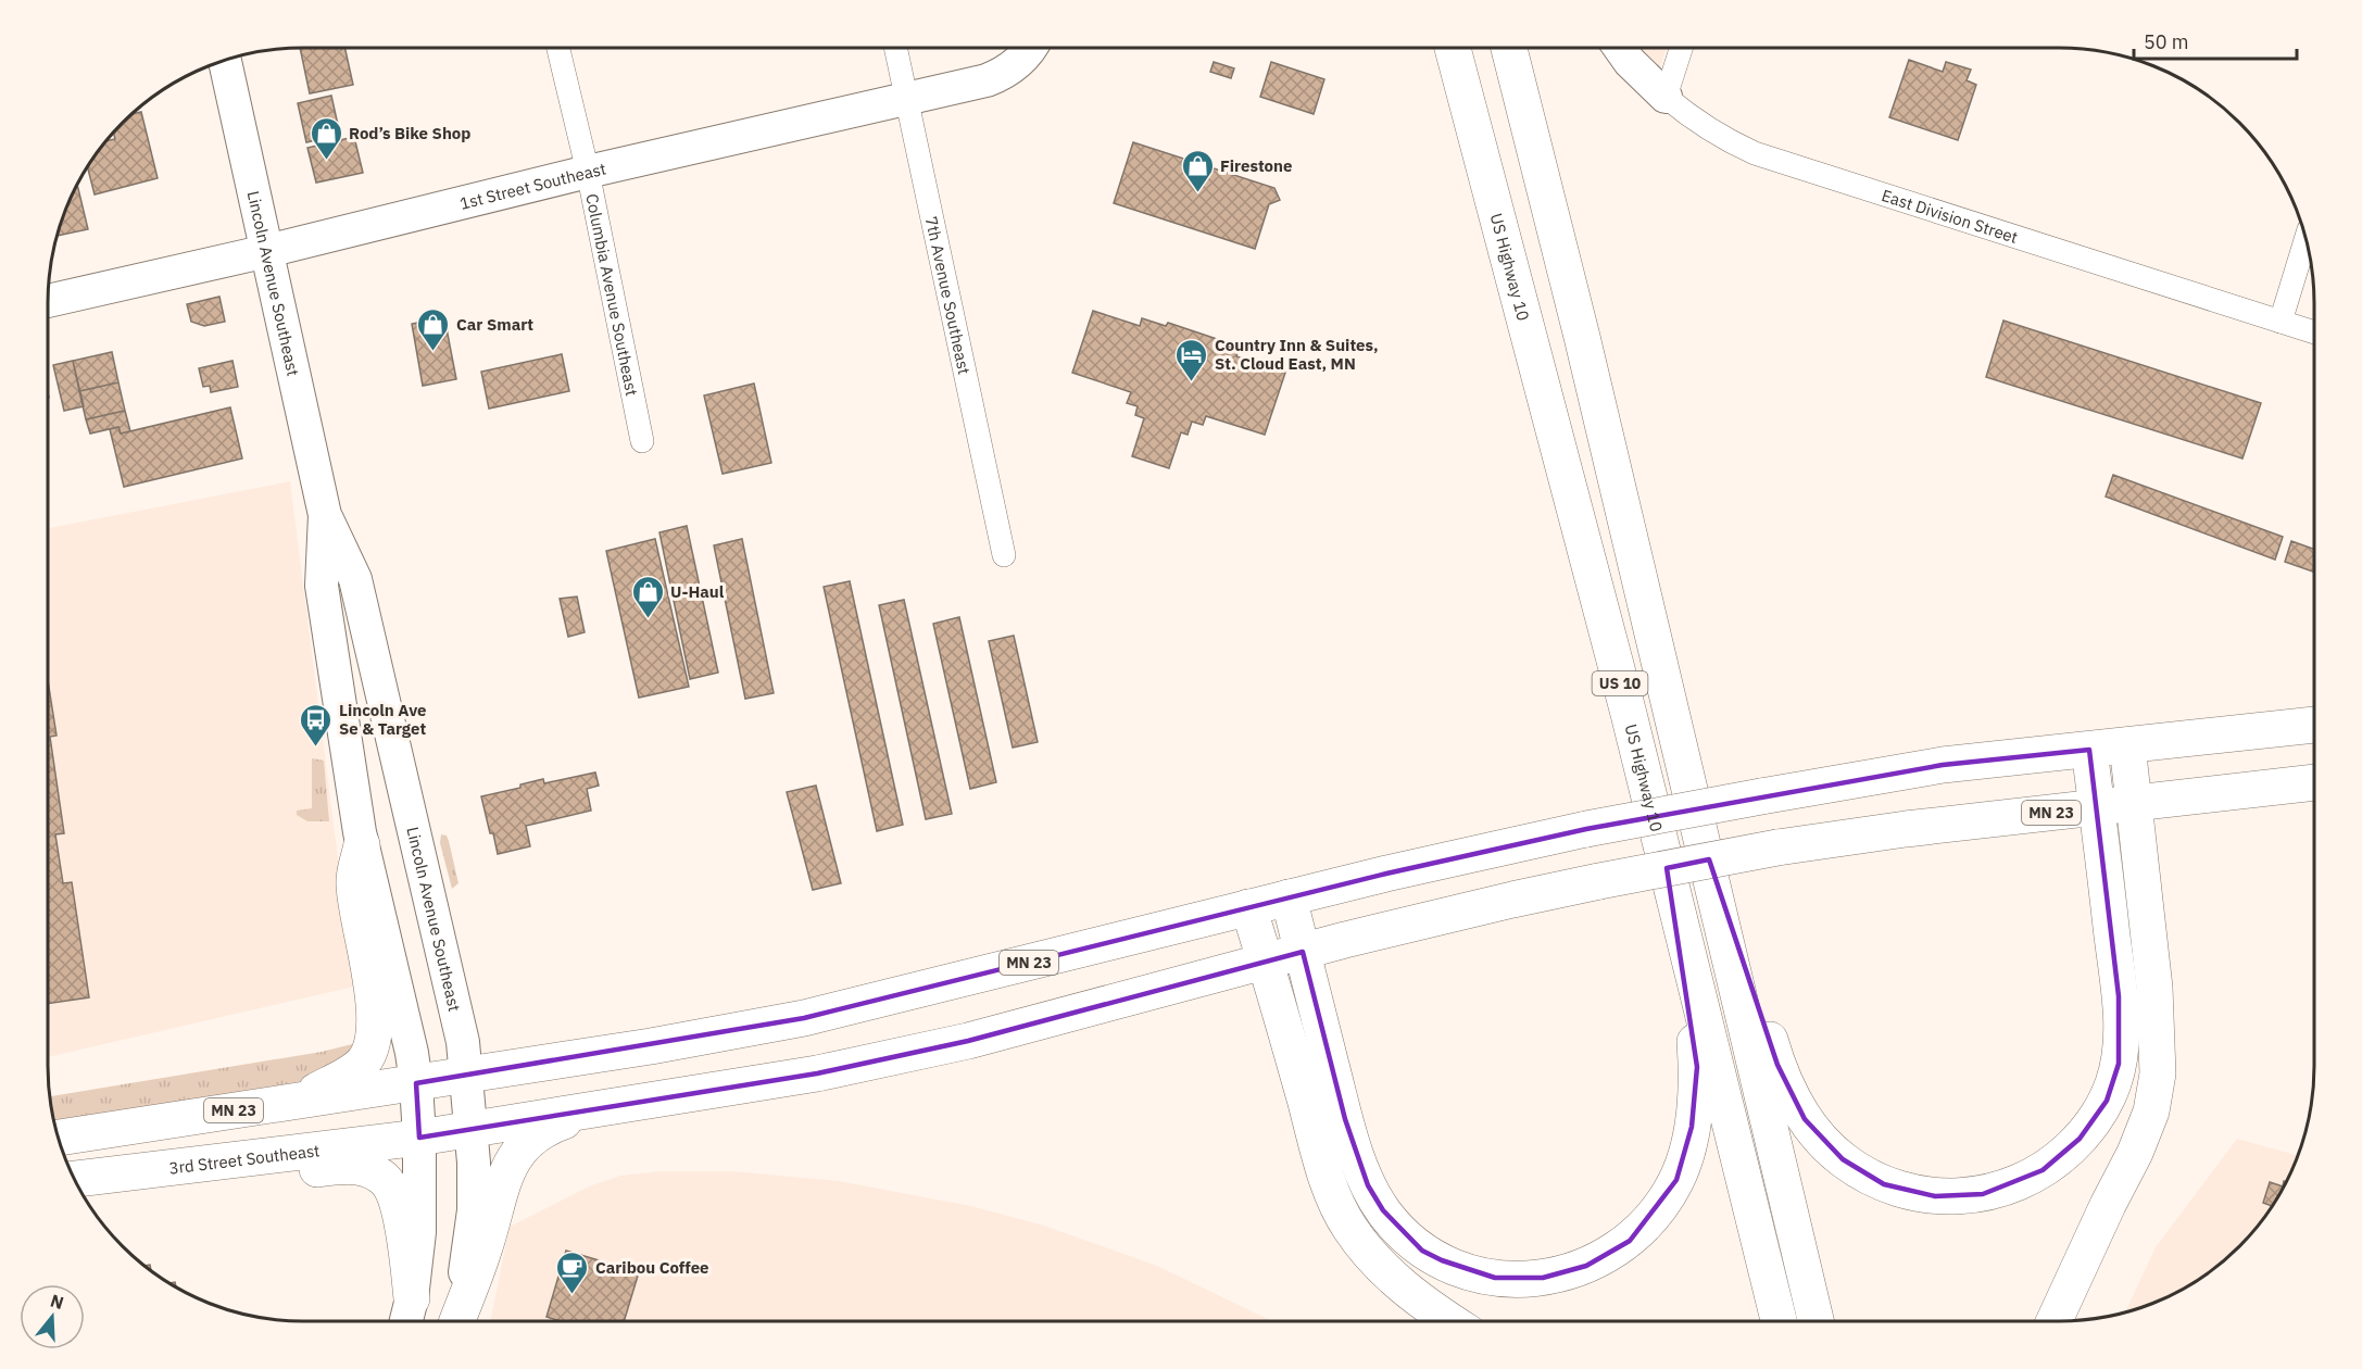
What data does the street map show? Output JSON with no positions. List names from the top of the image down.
{
  "streets": {
    "highway": [
      "US Highway 10",
      "US 10",
      "MN 23",
      "3rd Street Southeast"
    ],
    "street": [
      "1st Street Southeast",
      "East Division Street",
      "Lincoln Avenue Southeast",
      "Columbia Avenue Southeast",
      "7th Avenue Southeast"
    ]
  },
  "crossings": [
    ["1st Street Southeast", "Lincoln Avenue Southeast"],
    ["1st Street Southeast", "Columbia Avenue Southeast"],
    ["1st Street Southeast", "7th Avenue Southeast"],
    ["Lincoln Avenue Southeast", "MN 23"],
    ["Lincoln Avenue Southeast", "3rd Street Southeast"],
    ["MN 23", "3rd Street Southeast"]
  ],
  "places": {
    "shop": [
      "Rod’s Bike Shop",
      "Firestone",
      "Car Smart",
      "U-Haul"
    ],
    "hotel": ["Country Inn & Suites, St. Cloud East, MN"],
    "bus stop": ["Lincoln Ave Se & Target"],
    "cafe": ["Caribou Coffee"]
  },
  "scale_bar": "50 m",
  "north": "top"
}
